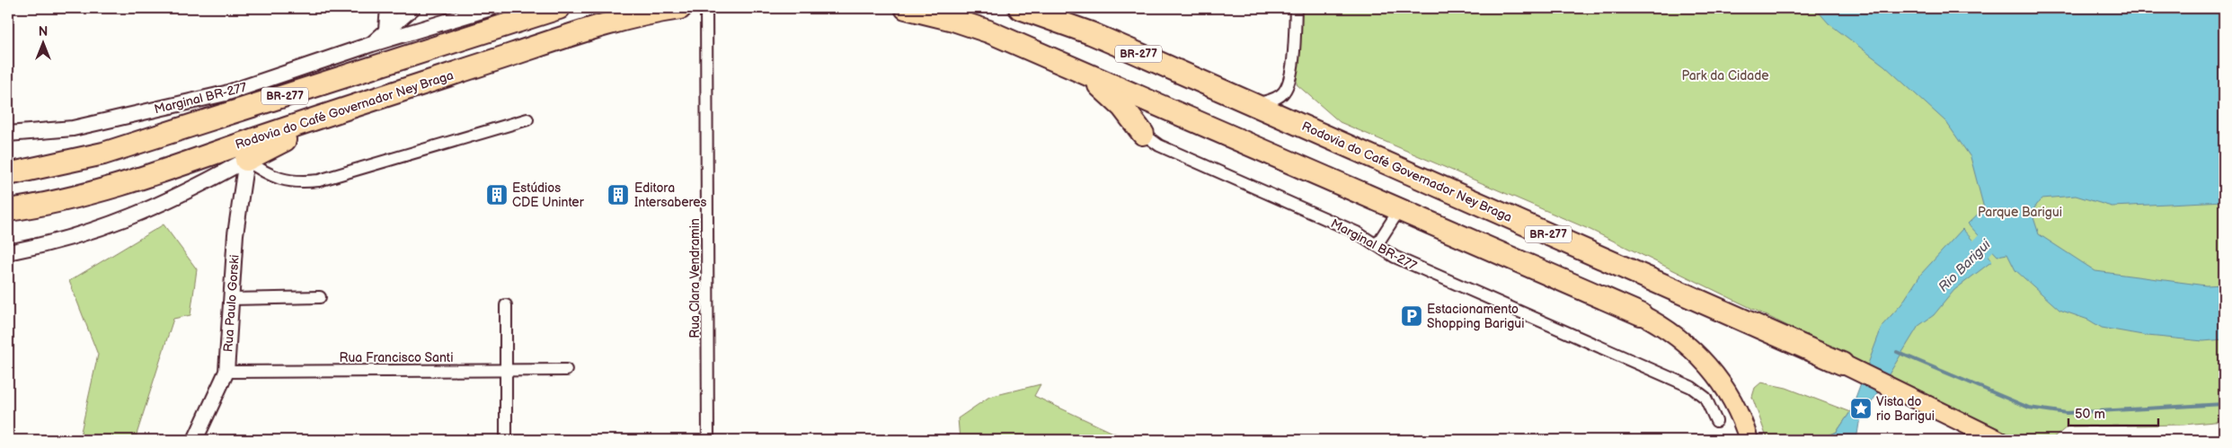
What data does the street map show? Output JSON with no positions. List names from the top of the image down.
{
  "streets": {
    "highway": ["BR-277", "Rodovia do Café Governador Ney Braga"],
    "street": [
      "Marginal BR-277",
      "Rua Clara Vendramin",
      "Rua Paulo Gorski",
      "Rua Francisco Santi"
    ]
  },
  "crossings": [
    ["Rua Paulo Gorski", "Rua Francisco Santi"]
  ],
  "water": ["Rio Barigui"],
  "parks": ["Park da Cidade", "Parque Barigui"],
  "places": {
    "building": ["Estúdios CDE Uninter", "Editora Intersaberes"],
    "parking": ["Estacionamento Shopping Barigui"],
    "place": ["Vista do rio Barigui"]
  },
  "scale_bar": "50 m",
  "north": "top"
}
